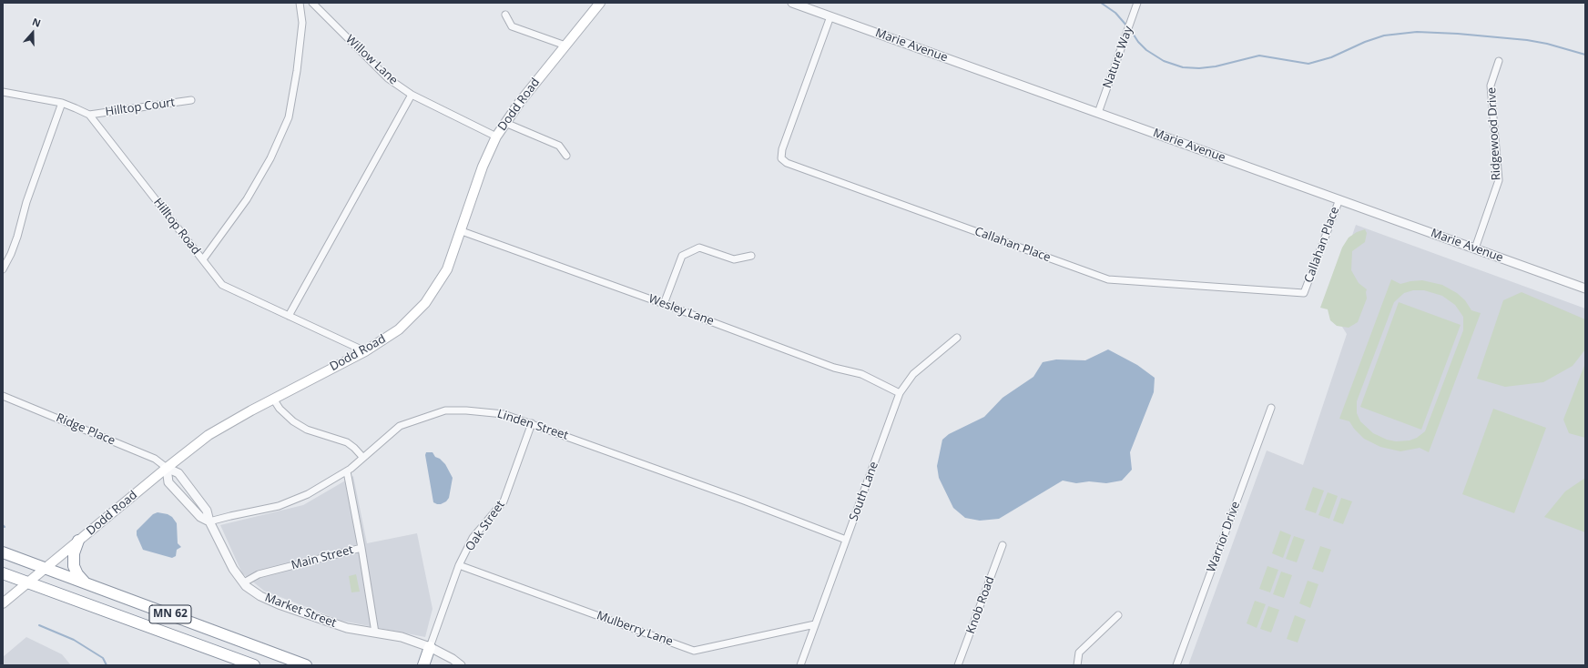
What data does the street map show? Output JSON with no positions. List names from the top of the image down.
{
  "streets": {
    "highway": ["MN 62"],
    "main road": ["Dodd Road"],
    "street": [
      "Marie Avenue",
      "Nature Way",
      "Willow Lane",
      "Hilltop Court",
      "Ridgewood Drive",
      "Hilltop Road",
      "Callahan Place",
      "Wesley Lane",
      "Linden Street",
      "Ridge Place",
      "South Lane",
      "Oak Street",
      "Warrior Drive",
      "Main Street",
      "Knob Road",
      "Market Street",
      "Mulberry Lane"
    ]
  },
  "crossings": [
    ["Marie Avenue", "Nature Way"],
    ["Marie Avenue", "Ridgewood Drive"],
    ["Marie Avenue", "Callahan Place"],
    ["Willow Lane", "Dodd Road"],
    ["Dodd Road", "Hilltop Road"],
    ["Dodd Road", "Wesley Lane"],
    ["Dodd Road", "Ridge Place"],
    ["Dodd Road", "Market Street"],
    ["Dodd Road", "MN 62"],
    ["Hilltop Court", "Hilltop Road"],
    ["Wesley Lane", "South Lane"],
    ["Linden Street", "South Lane"],
    ["Linden Street", "Oak Street"],
    ["Linden Street", "Market Street"],
    ["Ridge Place", "Market Street"],
    ["South Lane", "Mulberry Lane"],
    ["Oak Street", "Market Street"],
    ["Oak Street", "Mulberry Lane"],
    ["Main Street", "Market Street"]
  ],
  "north": "top"
}
